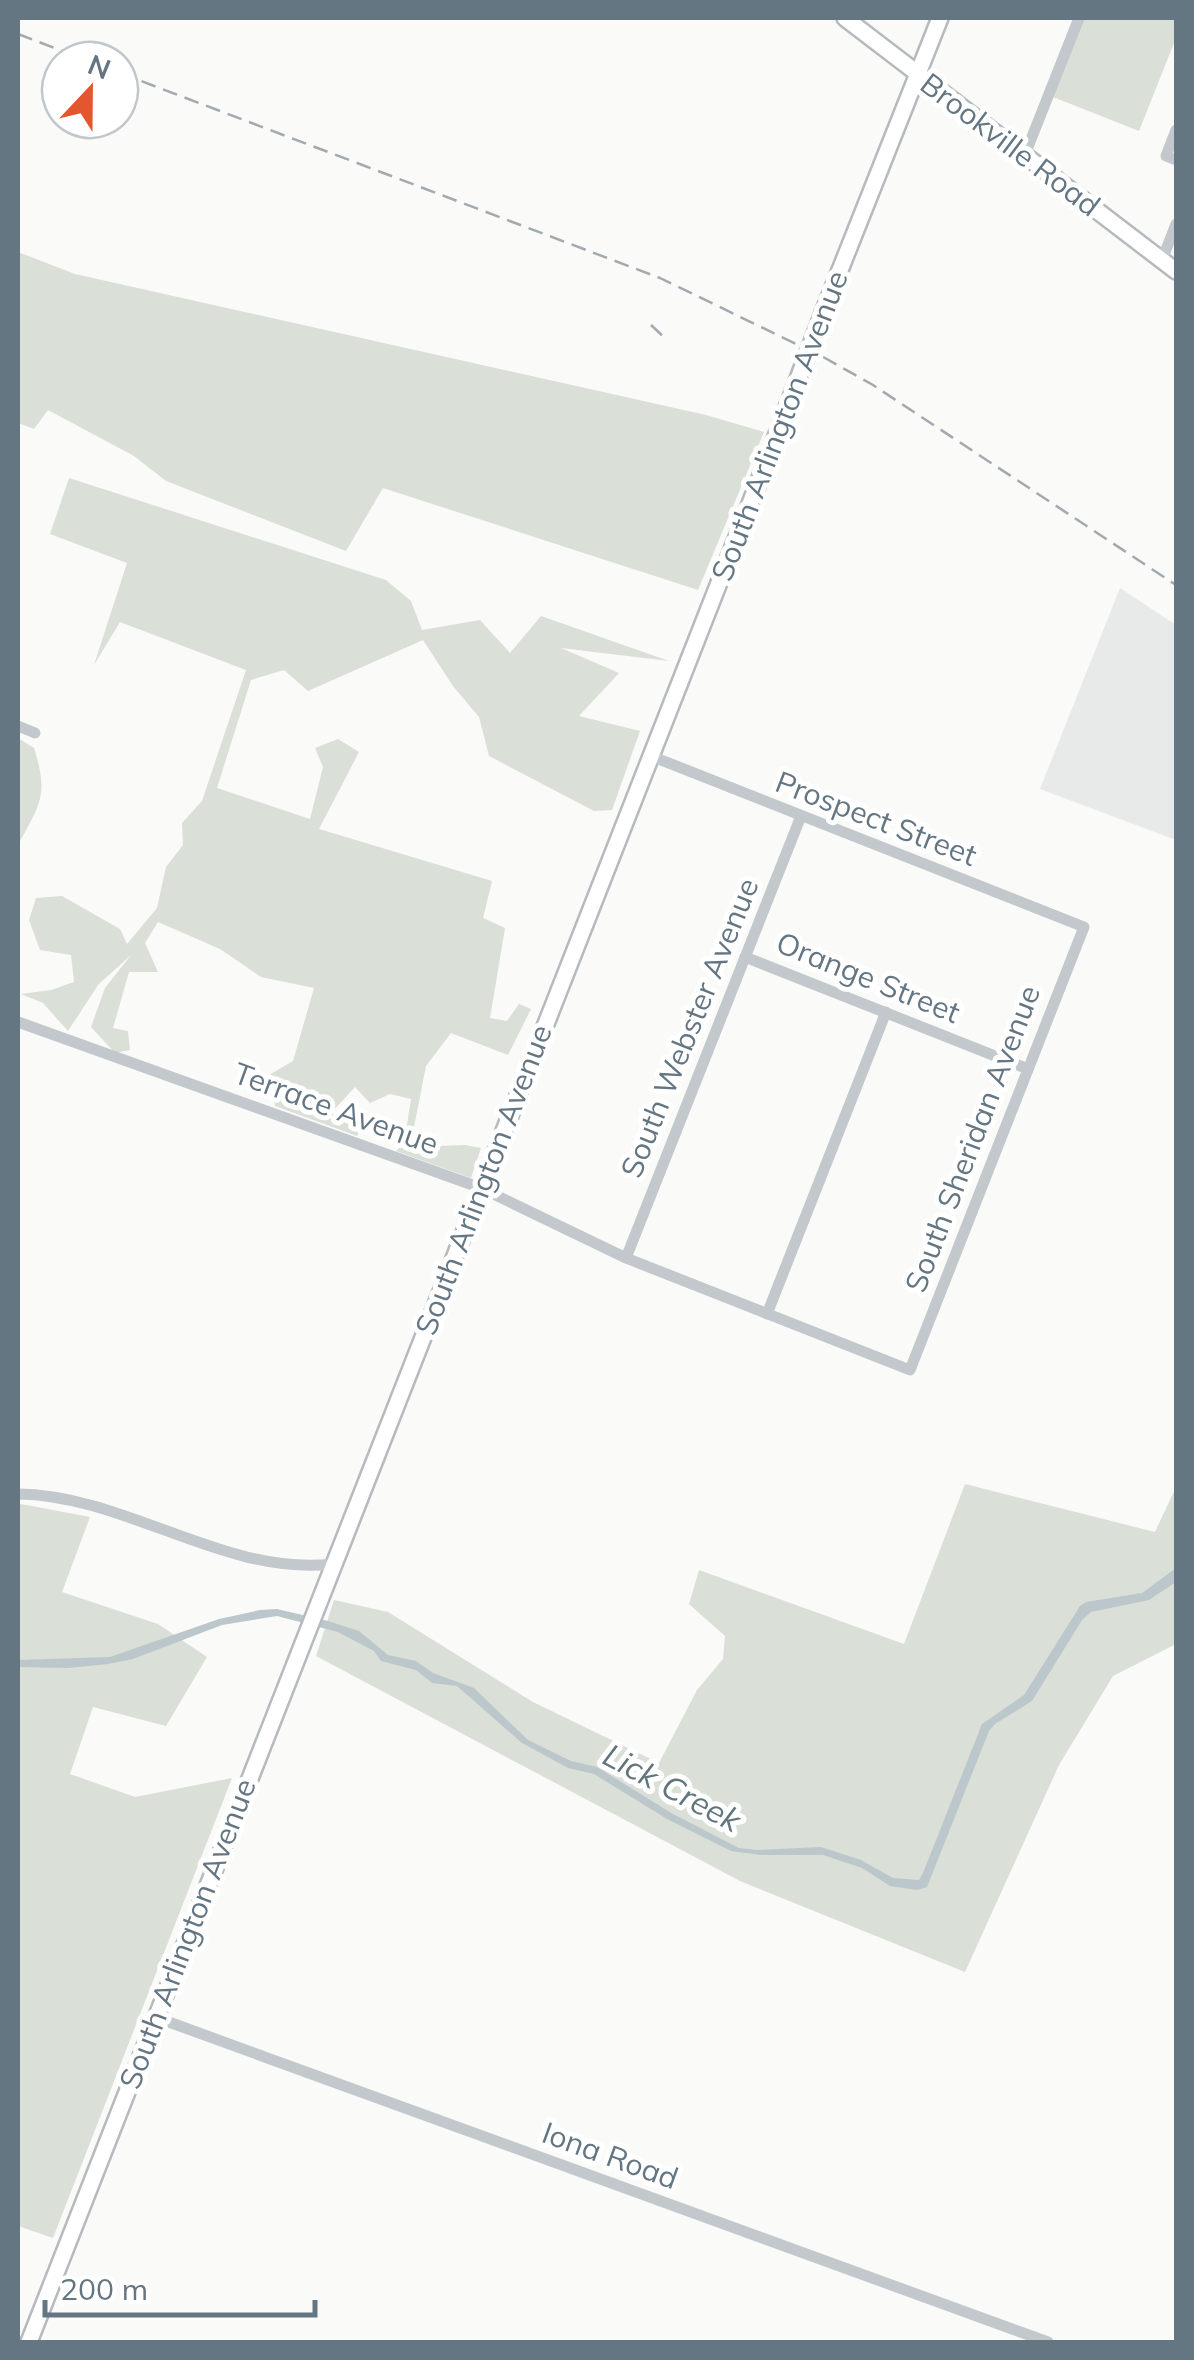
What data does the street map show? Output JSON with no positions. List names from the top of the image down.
{
  "streets": {
    "main road": ["Brookville Road", "South Arlington Avenue"],
    "street": [
      "Prospect Street",
      "Orange Street",
      "South Webster Avenue",
      "Terrace Avenue",
      "South Sheridan Avenue",
      "Iona Road"
    ]
  },
  "crossings": [
    ["Brookville Road", "South Arlington Avenue"],
    ["South Arlington Avenue", "Prospect Street"],
    ["South Arlington Avenue", "Terrace Avenue"],
    ["South Arlington Avenue", "Iona Road"],
    ["Prospect Street", "South Webster Avenue"],
    ["Prospect Street", "South Sheridan Avenue"],
    ["Orange Street", "South Webster Avenue"],
    ["Orange Street", "South Sheridan Avenue"],
    ["South Webster Avenue", "Terrace Avenue"],
    ["Terrace Avenue", "South Sheridan Avenue"]
  ],
  "water": ["Lick Creek"],
  "scale_bar": "200 m",
  "north": "top"
}
